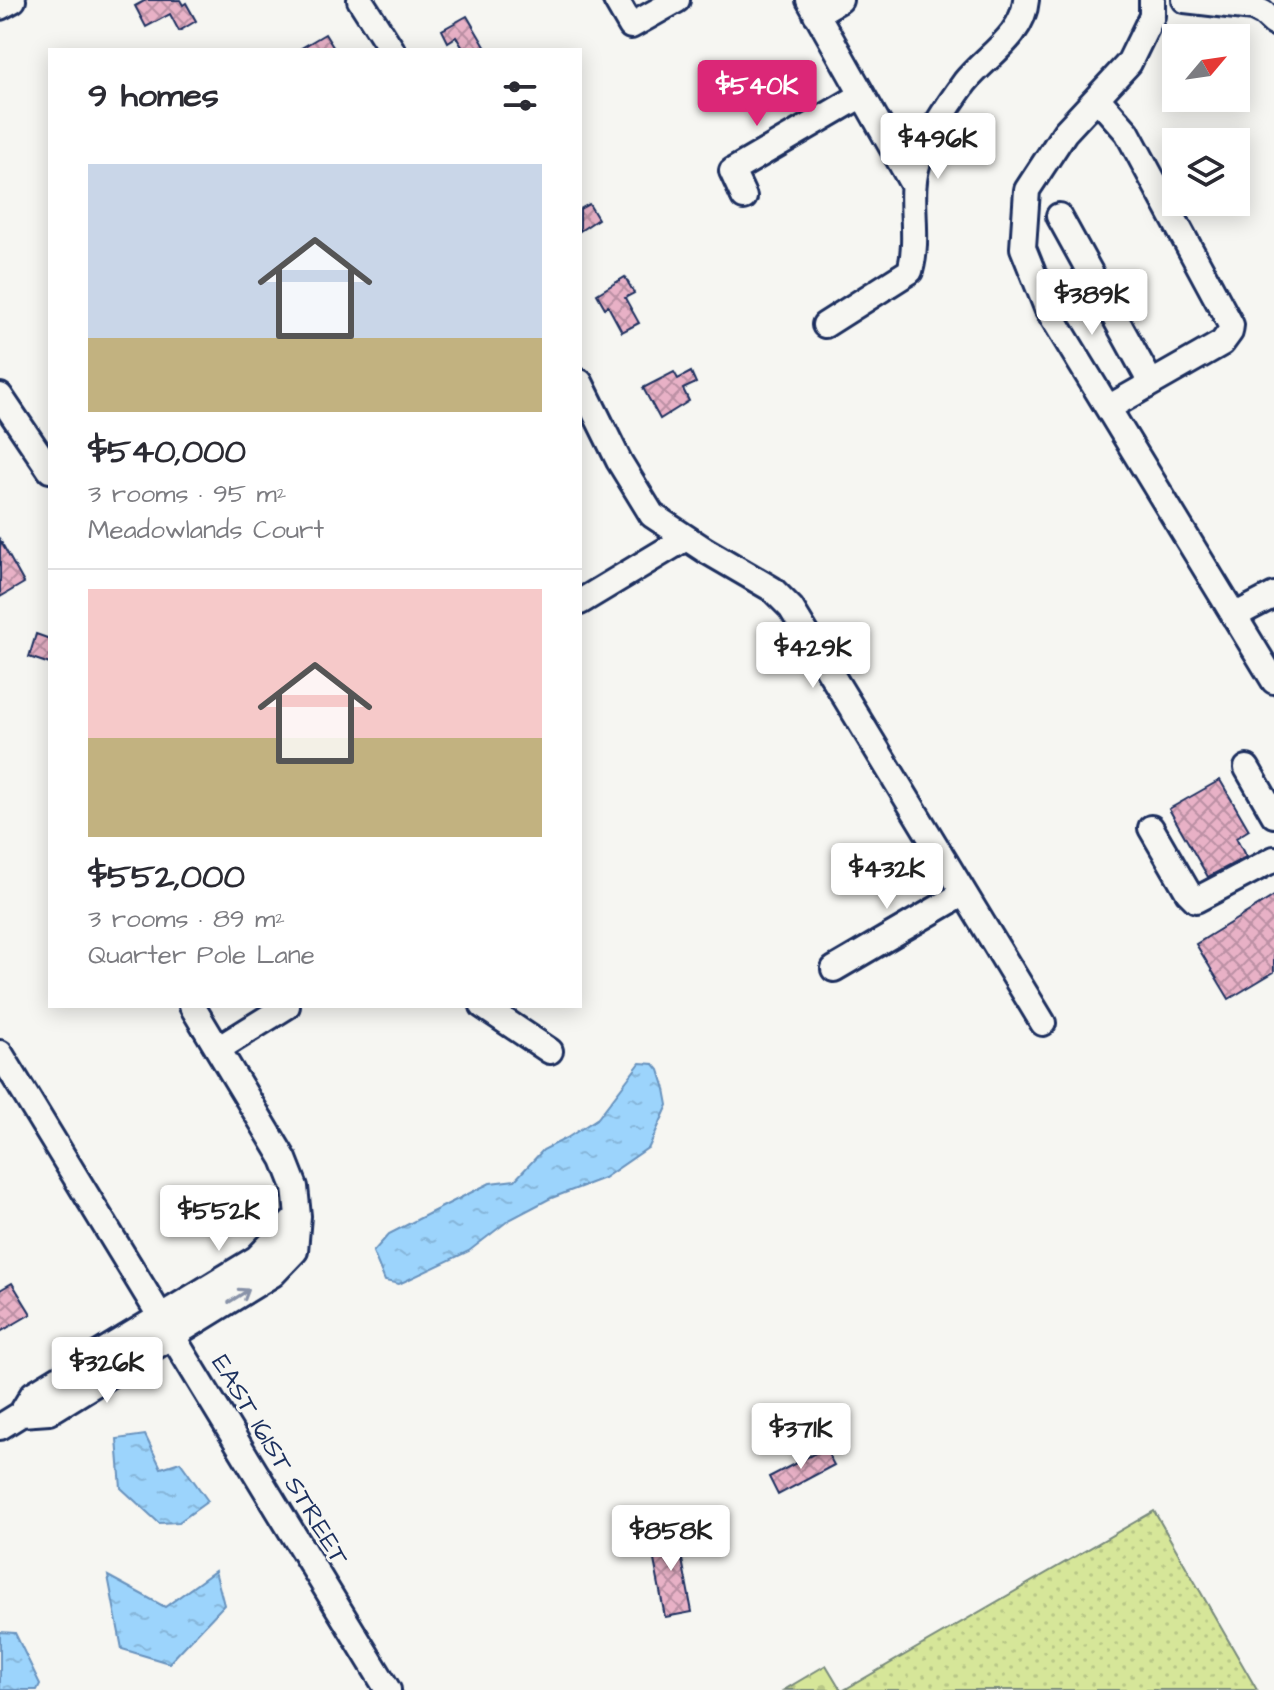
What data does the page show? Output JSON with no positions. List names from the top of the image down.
{
  "streets": {
    "street": ["EAST 161ST STREET"]
  },
  "north": "top right",
  "page": {
    "heading": "9 homes",
    "price": [
      "$540K",
      "$496K",
      "$389K",
      "$429K",
      "$432K",
      "$552K",
      "$326K",
      "$371K",
      "$858K"
    ],
    "list": [
      {
        "name": "$540,000",
        "note": "3 rooms · 95 m² · Meadowlands Court"
      },
      {
        "name": "$552,000",
        "note": "3 rooms · 89 m² · Quarter Pole Lane"
      }
    ]
  }
}
